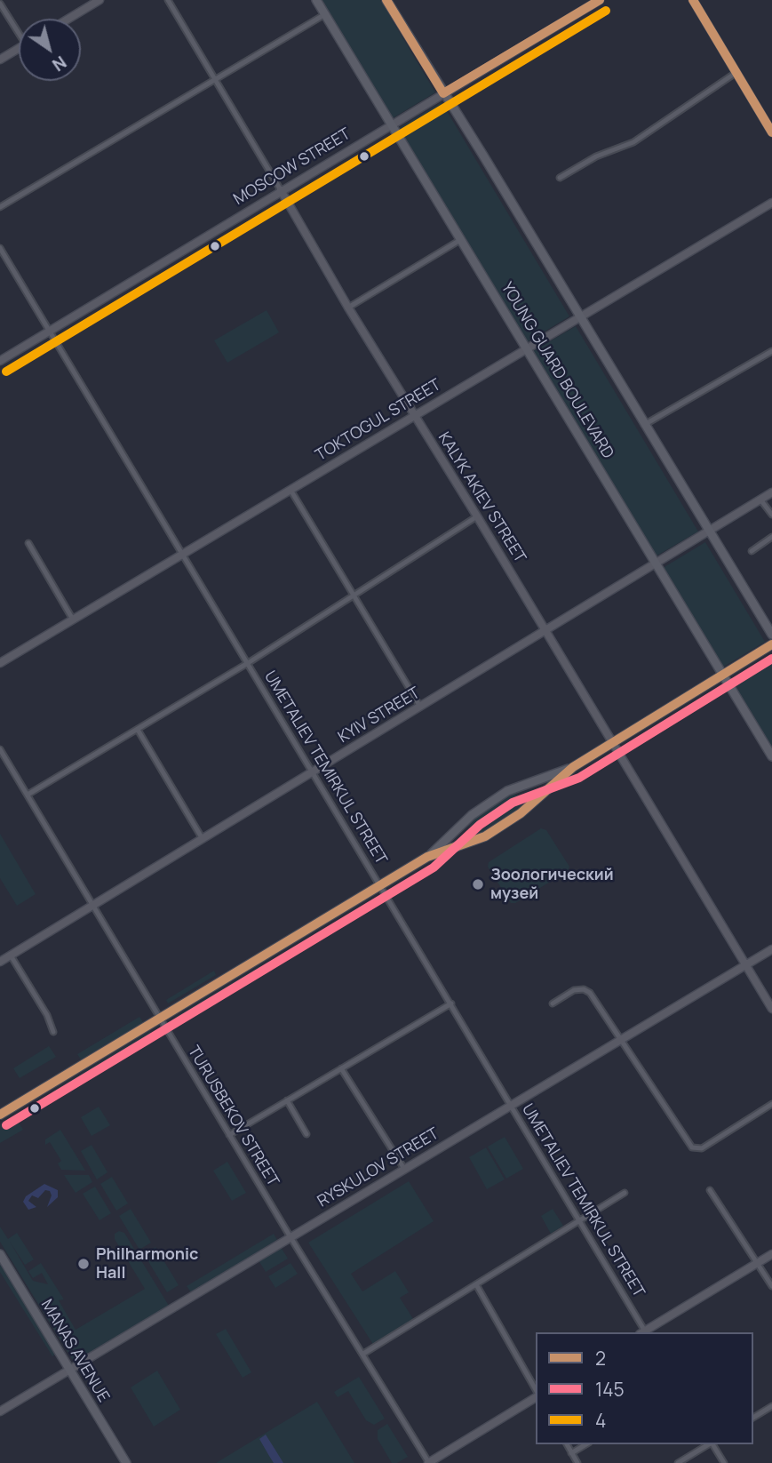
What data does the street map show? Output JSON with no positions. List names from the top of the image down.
{
  "streets": {
    "main road": [
      "MOSCOW STREET",
      "YOUNG GUARD BOULEVARD",
      "TOKTOGUL STREET",
      "KALYK AKIEV STREET",
      "KYIV STREET",
      "RYSKULOV STREET",
      "MANAS AVENUE"
    ],
    "street": ["UMETALIEV TEMIRKUL STREET", "TURUSBEKOV STREET"]
  },
  "crossings": [
    ["MOSCOW STREET", "YOUNG GUARD BOULEVARD"],
    ["MOSCOW STREET", "KALYK AKIEV STREET"],
    ["MOSCOW STREET", "UMETALIEV TEMIRKUL STREET"],
    ["YOUNG GUARD BOULEVARD", "TOKTOGUL STREET"],
    ["YOUNG GUARD BOULEVARD", "KYIV STREET"],
    ["TOKTOGUL STREET", "KALYK AKIEV STREET"],
    ["TOKTOGUL STREET", "UMETALIEV TEMIRKUL STREET"],
    ["KALYK AKIEV STREET", "KYIV STREET"],
    ["KALYK AKIEV STREET", "RYSKULOV STREET"],
    ["KYIV STREET", "UMETALIEV TEMIRKUL STREET"],
    ["KYIV STREET", "TURUSBEKOV STREET"],
    ["UMETALIEV TEMIRKUL STREET", "RYSKULOV STREET"],
    ["TURUSBEKOV STREET", "RYSKULOV STREET"],
    ["RYSKULOV STREET", "MANAS AVENUE"]
  ],
  "places": ["Зоологический музей", "Philharmonic Hall"],
  "lines": ["transit line 2", "transit line 4", "transit line 145"],
  "legend": ["2", "145", "4"],
  "north": "bottom right"
}
